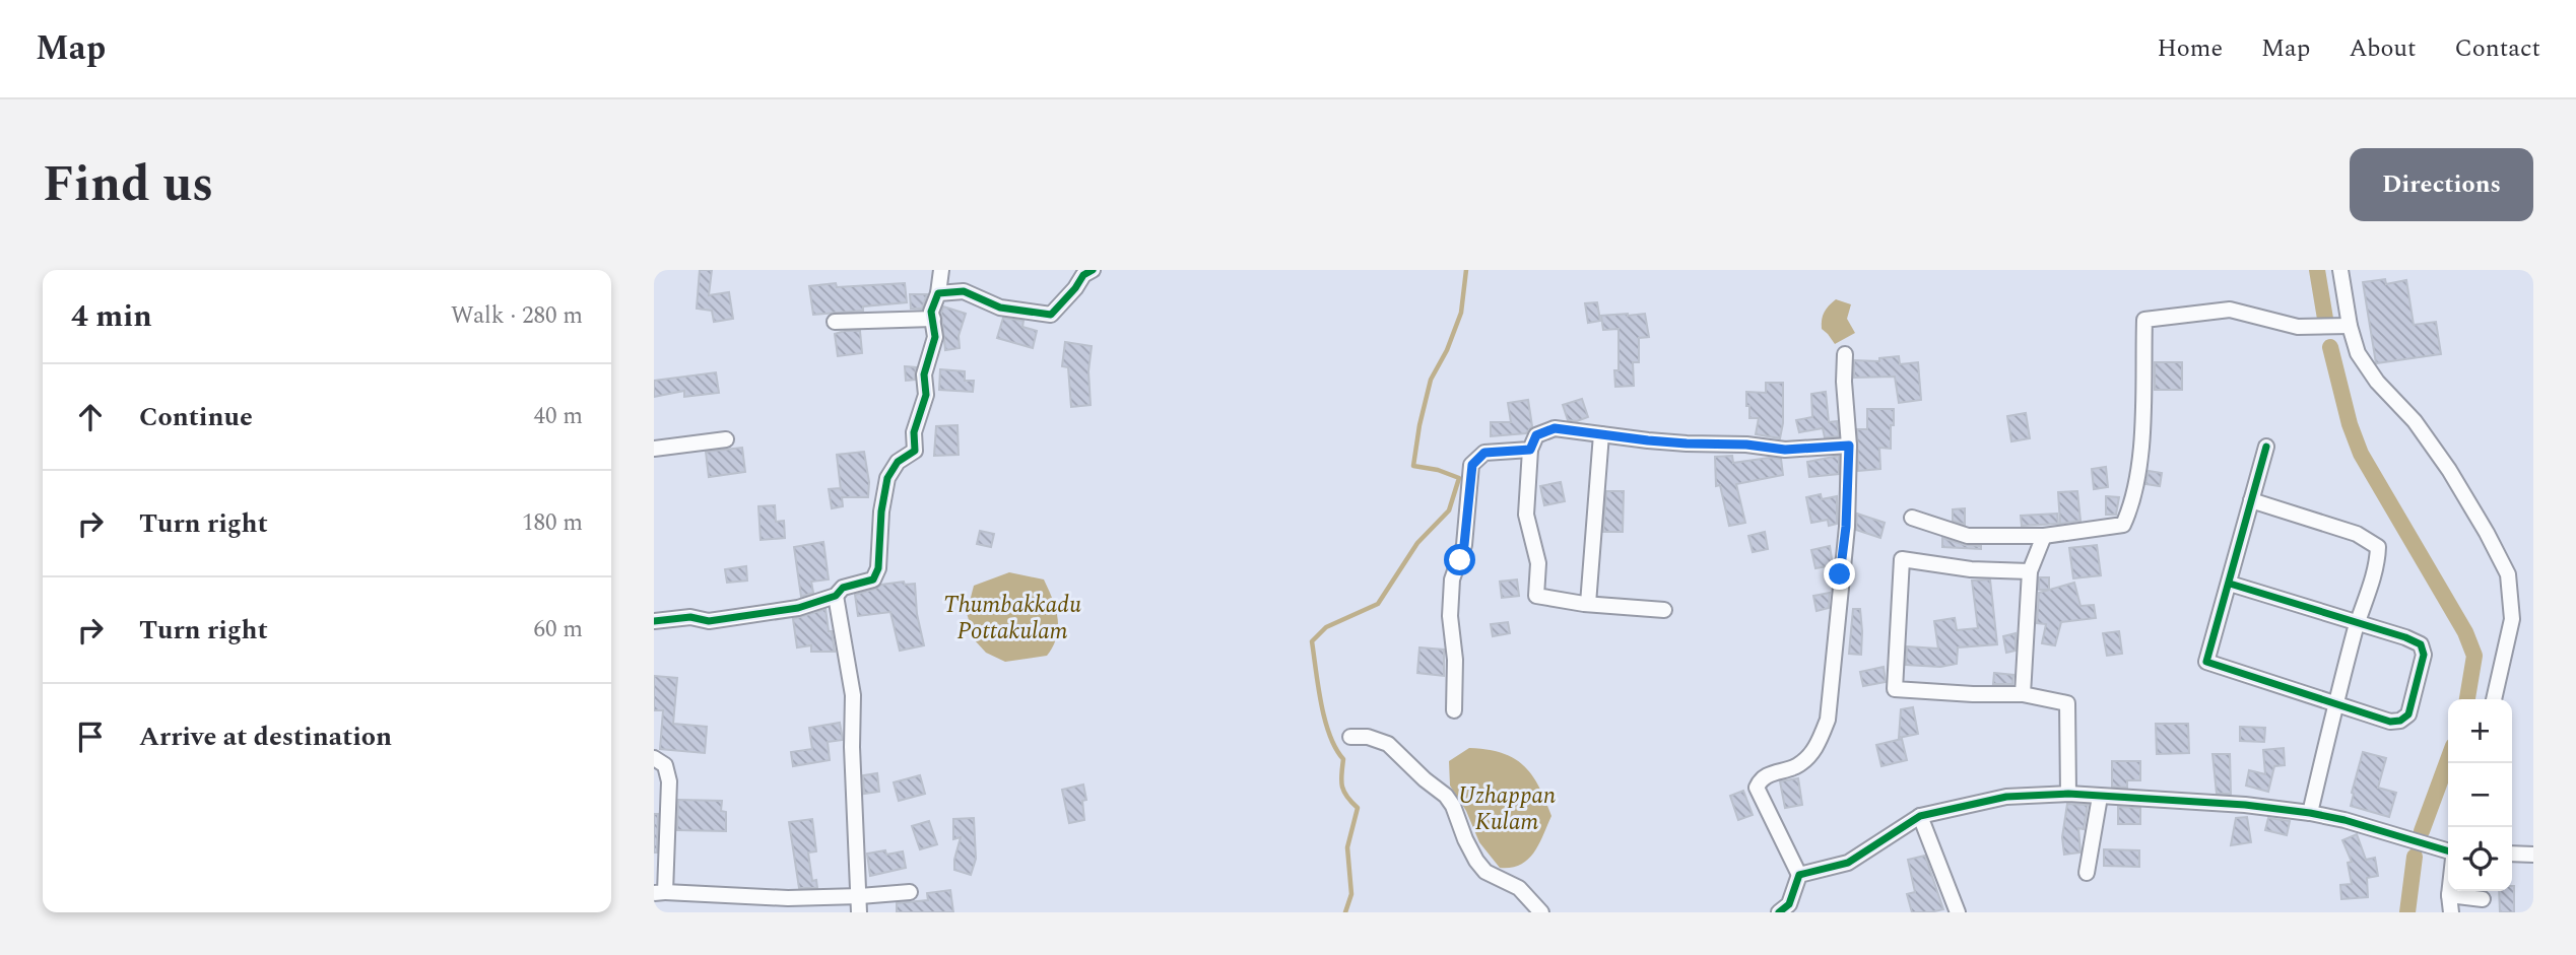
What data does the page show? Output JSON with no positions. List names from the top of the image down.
{
  "water": ["Thumbakkadu Pottakulam", "Uzhappan Kulam"],
  "page": {
    "header": "Map",
    "nav": [
      "Home",
      "Map",
      "About",
      "Contact"
    ],
    "title": "Find us",
    "buttons": "Directions",
    "heading": ["4 min", "Walk · 280 m"],
    "list": [
      ["Continue", "40 m"],
      ["Turn right", "180 m"],
      ["Turn right", "60 m"],
      "Arrive at destination"
    ],
    "map_buttons": ["+", "−"]
  }
}
